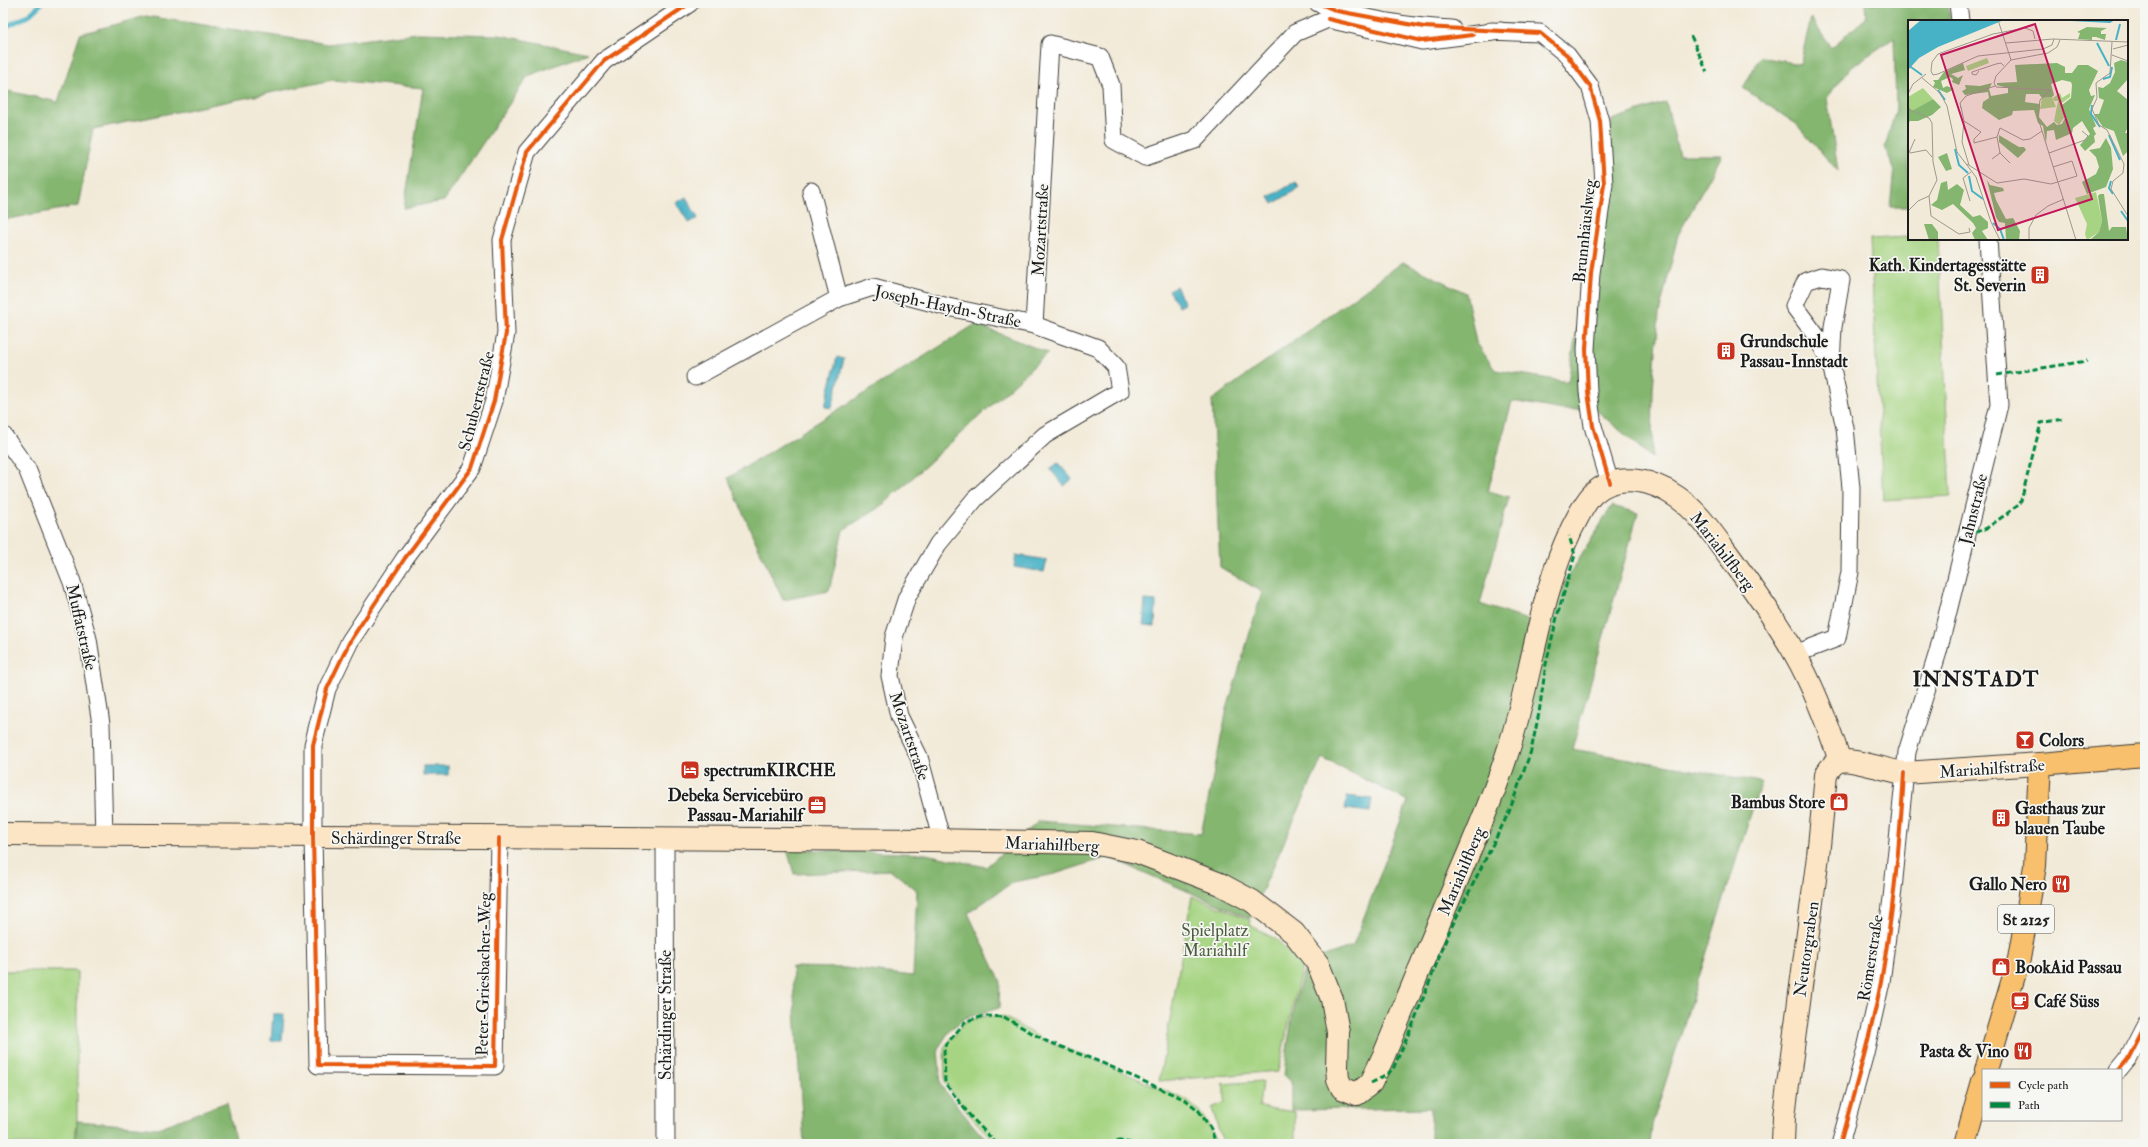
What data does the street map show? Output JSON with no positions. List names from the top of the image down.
{
  "streets": {
    "main road": [
      "Mariahilfberg",
      "Mariahilfstraße",
      "Schärdinger Straße",
      "St 2125",
      "Neutorgraben"
    ],
    "street": [
      "Mozartstraße",
      "Brunnhäuslweg",
      "Joseph-Haydn-Straße",
      "Schubertstraße",
      "Jahnstraße",
      "Muffatstraße",
      "Römerstraße",
      "Peter-Griesbacher-Weg"
    ]
  },
  "crossings": [
    ["Mozartstraße", "Brunnhäuslweg"],
    ["Mozartstraße", "Joseph-Haydn-Straße"],
    ["Mozartstraße", "Mariahilfberg"],
    ["Mozartstraße", "Schärdinger Straße"],
    ["Brunnhäuslweg", "Mariahilfberg"],
    ["Schubertstraße", "Schärdinger Straße"],
    ["Schubertstraße", "Peter-Griesbacher-Weg"],
    ["Jahnstraße", "Mariahilfstraße"],
    ["Jahnstraße", "Römerstraße"],
    ["Mariahilfberg", "Mariahilfstraße"],
    ["Mariahilfberg", "Schärdinger Straße"],
    ["Mariahilfberg", "Neutorgraben"],
    ["Muffatstraße", "Schärdinger Straße"],
    ["Mariahilfstraße", "St 2125"],
    ["Mariahilfstraße", "Neutorgraben"],
    ["Mariahilfstraße", "Römerstraße"],
    ["Schärdinger Straße", "Peter-Griesbacher-Weg"]
  ],
  "districts": ["INNSTADT"],
  "parks": ["Spielplatz Mariahilf"],
  "places": {
    "building": ["Kath. Kindertagesstätte St. Severin", "Grundschule Passau-Innstadt", "Gasthaus zur blauen Taube"],
    "bar": ["Colors"],
    "hotel": ["spectrumKIRCHE"],
    "shop": ["Bambus Store", "BookAid Passau"],
    "office": ["Debeka Servicebüro Passau-Mariahilf"],
    "restaurant": ["Gallo Nero", "Pasta & Vino"],
    "cafe": ["Café Süss"]
  },
  "legend": ["Cycle path", "Path"]
}
